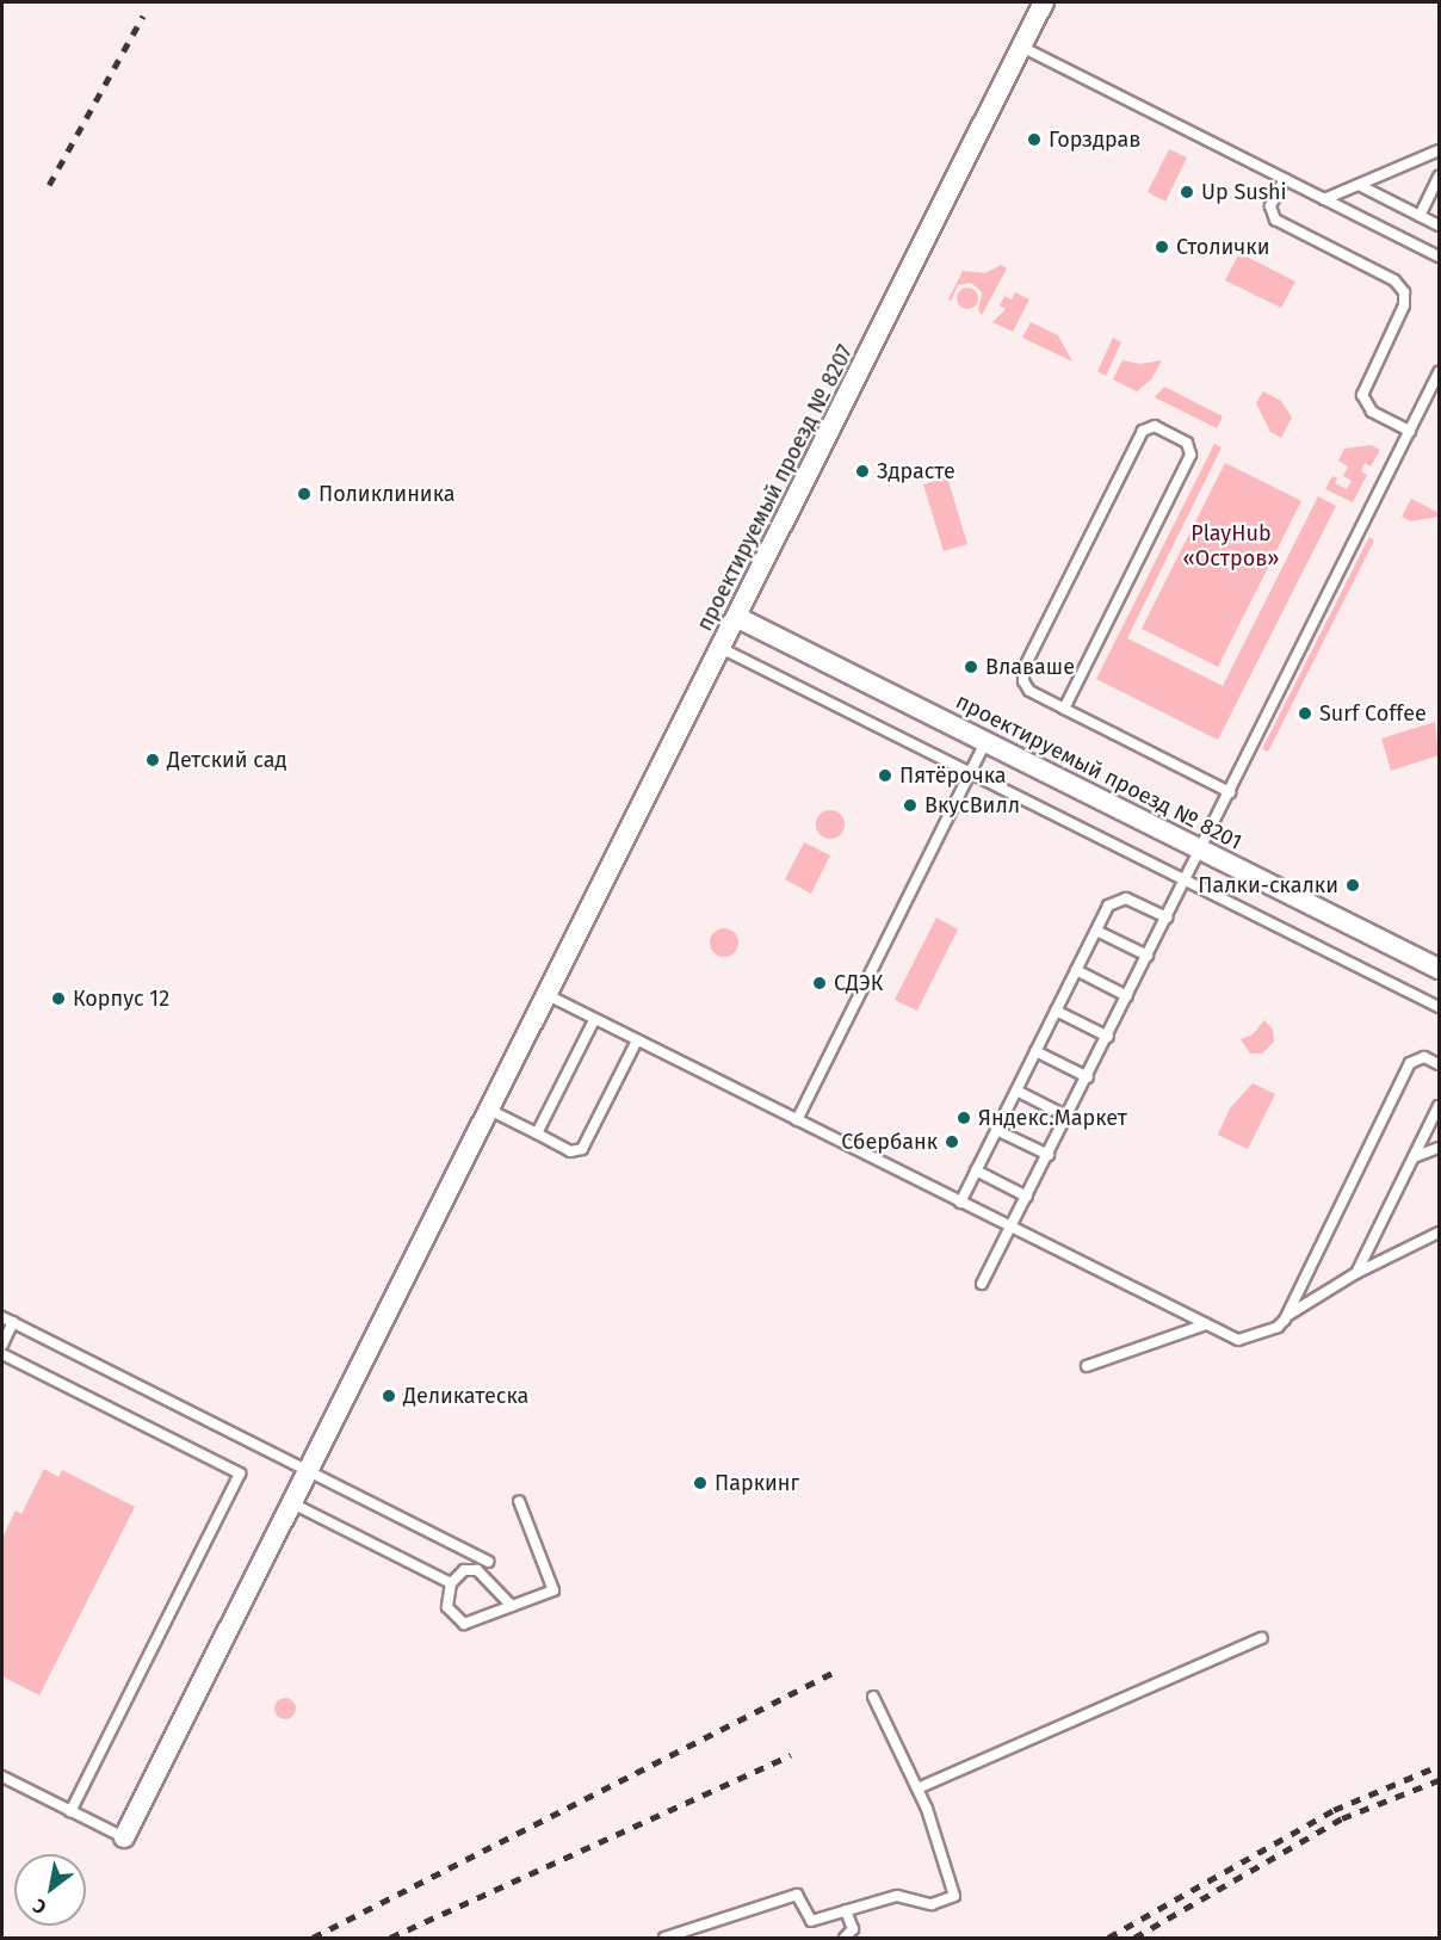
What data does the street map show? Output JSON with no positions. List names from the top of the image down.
{
  "streets": {
    "street": ["проектируемый проезд № 8207", "проектируемый проезд № 8201"]
  },
  "crossings": [
    ["проектируемый проезд № 8207", "проектируемый проезд № 8201"]
  ],
  "parks": ["PlayHub «Остров»"],
  "places": [
    "Горздрав",
    "Up Sushi",
    "Столички",
    "Здрасте",
    "Поликлиника",
    "Влаваше",
    "Surf Coffee",
    "Детский сад",
    "Пятёрочка",
    "ВкусВилл",
    "Палки-скалки",
    "СДЭК",
    "Корпус 12",
    "Яндекс.Маркет",
    "Сбербанк",
    "Деликатеска",
    "Паркинг"
  ],
  "north": "bottom left"
}
